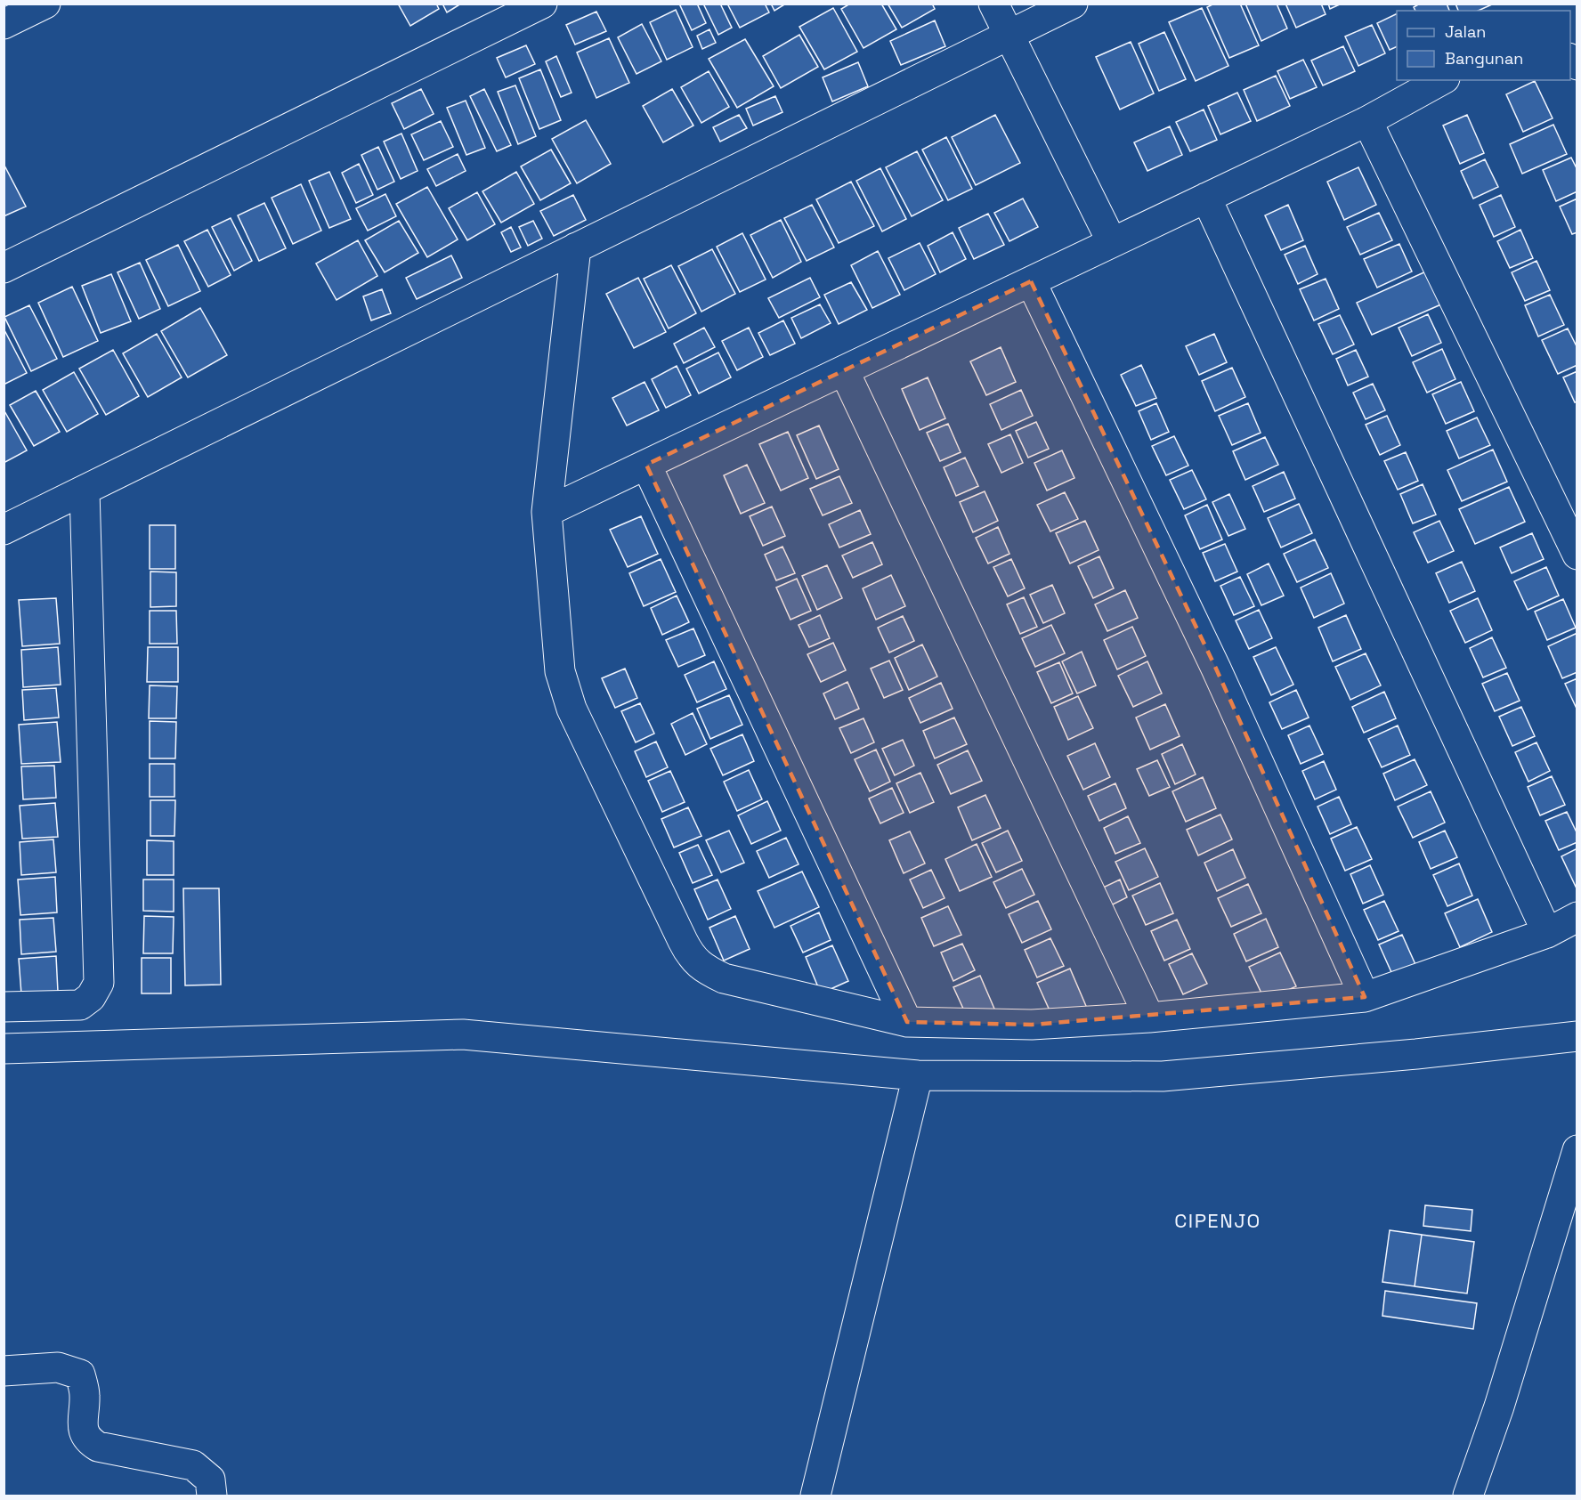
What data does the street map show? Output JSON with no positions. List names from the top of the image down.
{
  "districts": ["CIPENJO"],
  "legend": ["Jalan", "Bangunan"]
}
